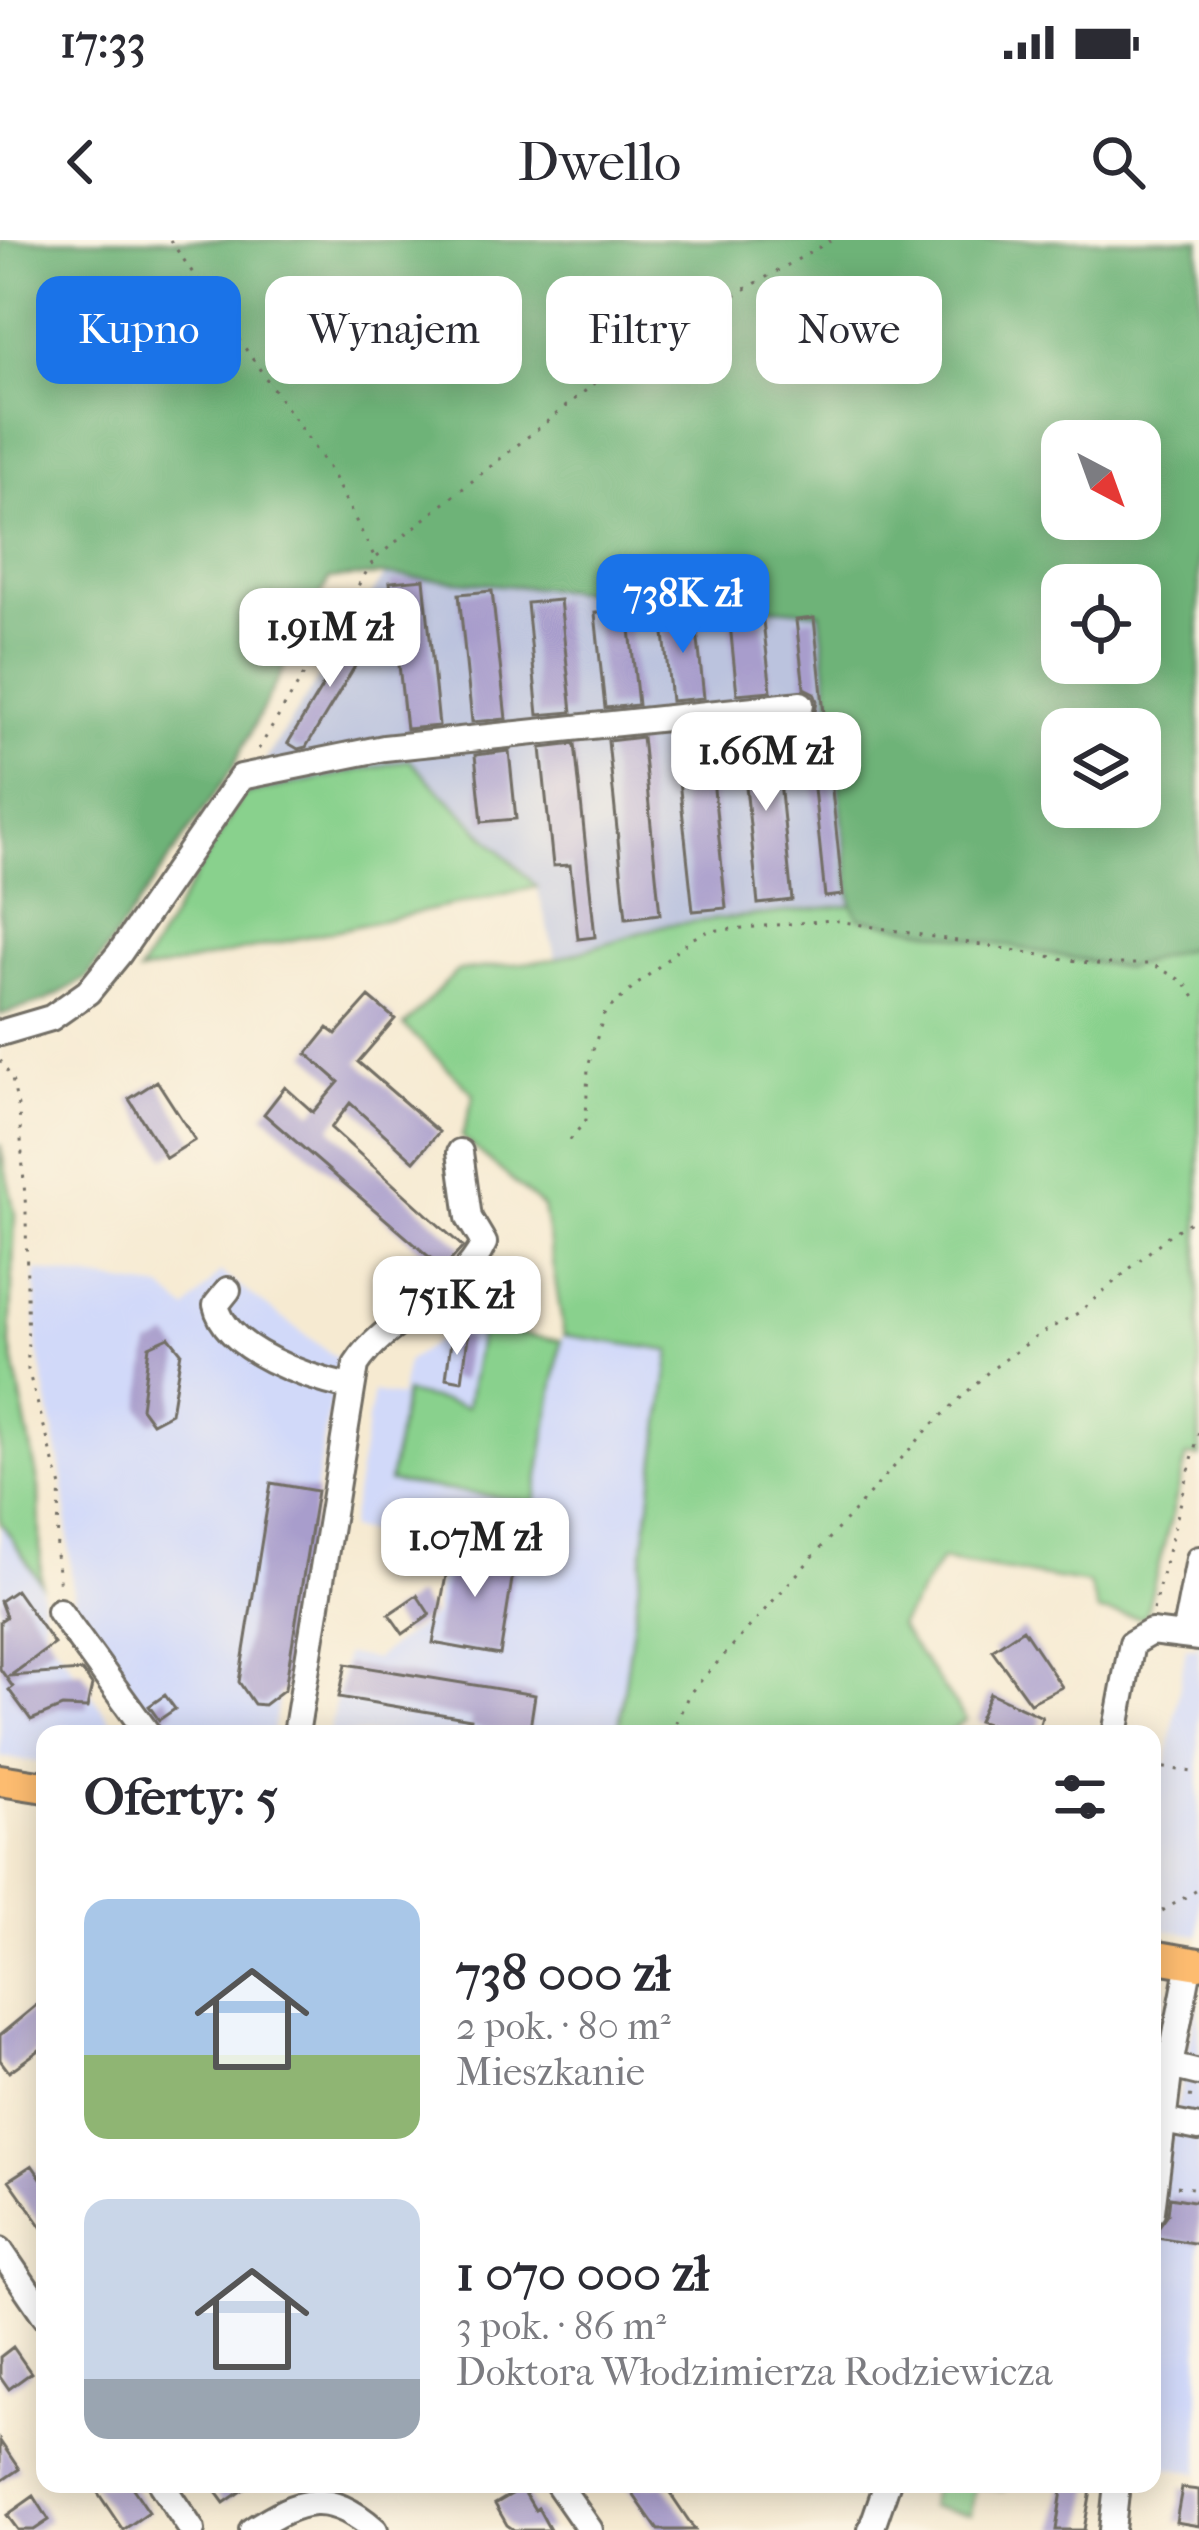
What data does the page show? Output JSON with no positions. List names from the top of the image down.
{
  "north": "bottom right",
  "page": {
    "status": "17:33",
    "header": "Dwello",
    "chip": [
      "Kupno",
      "Wynajem",
      "Filtry",
      "Nowe"
    ],
    "price": [
      "738K zł",
      "1.91M zł",
      "1.66M zł",
      "751K zł",
      "1.07M zł"
    ],
    "heading": "Oferty: 5",
    "list": [
      {
        "name": "738 000 zł",
        "note": "2 pok. · 80 m² · Mieszkanie"
      },
      {
        "name": "1 070 000 zł",
        "note": "3 pok. · 86 m² · Doktora Włodzimierza Rodziewicza"
      }
    ]
  }
}
